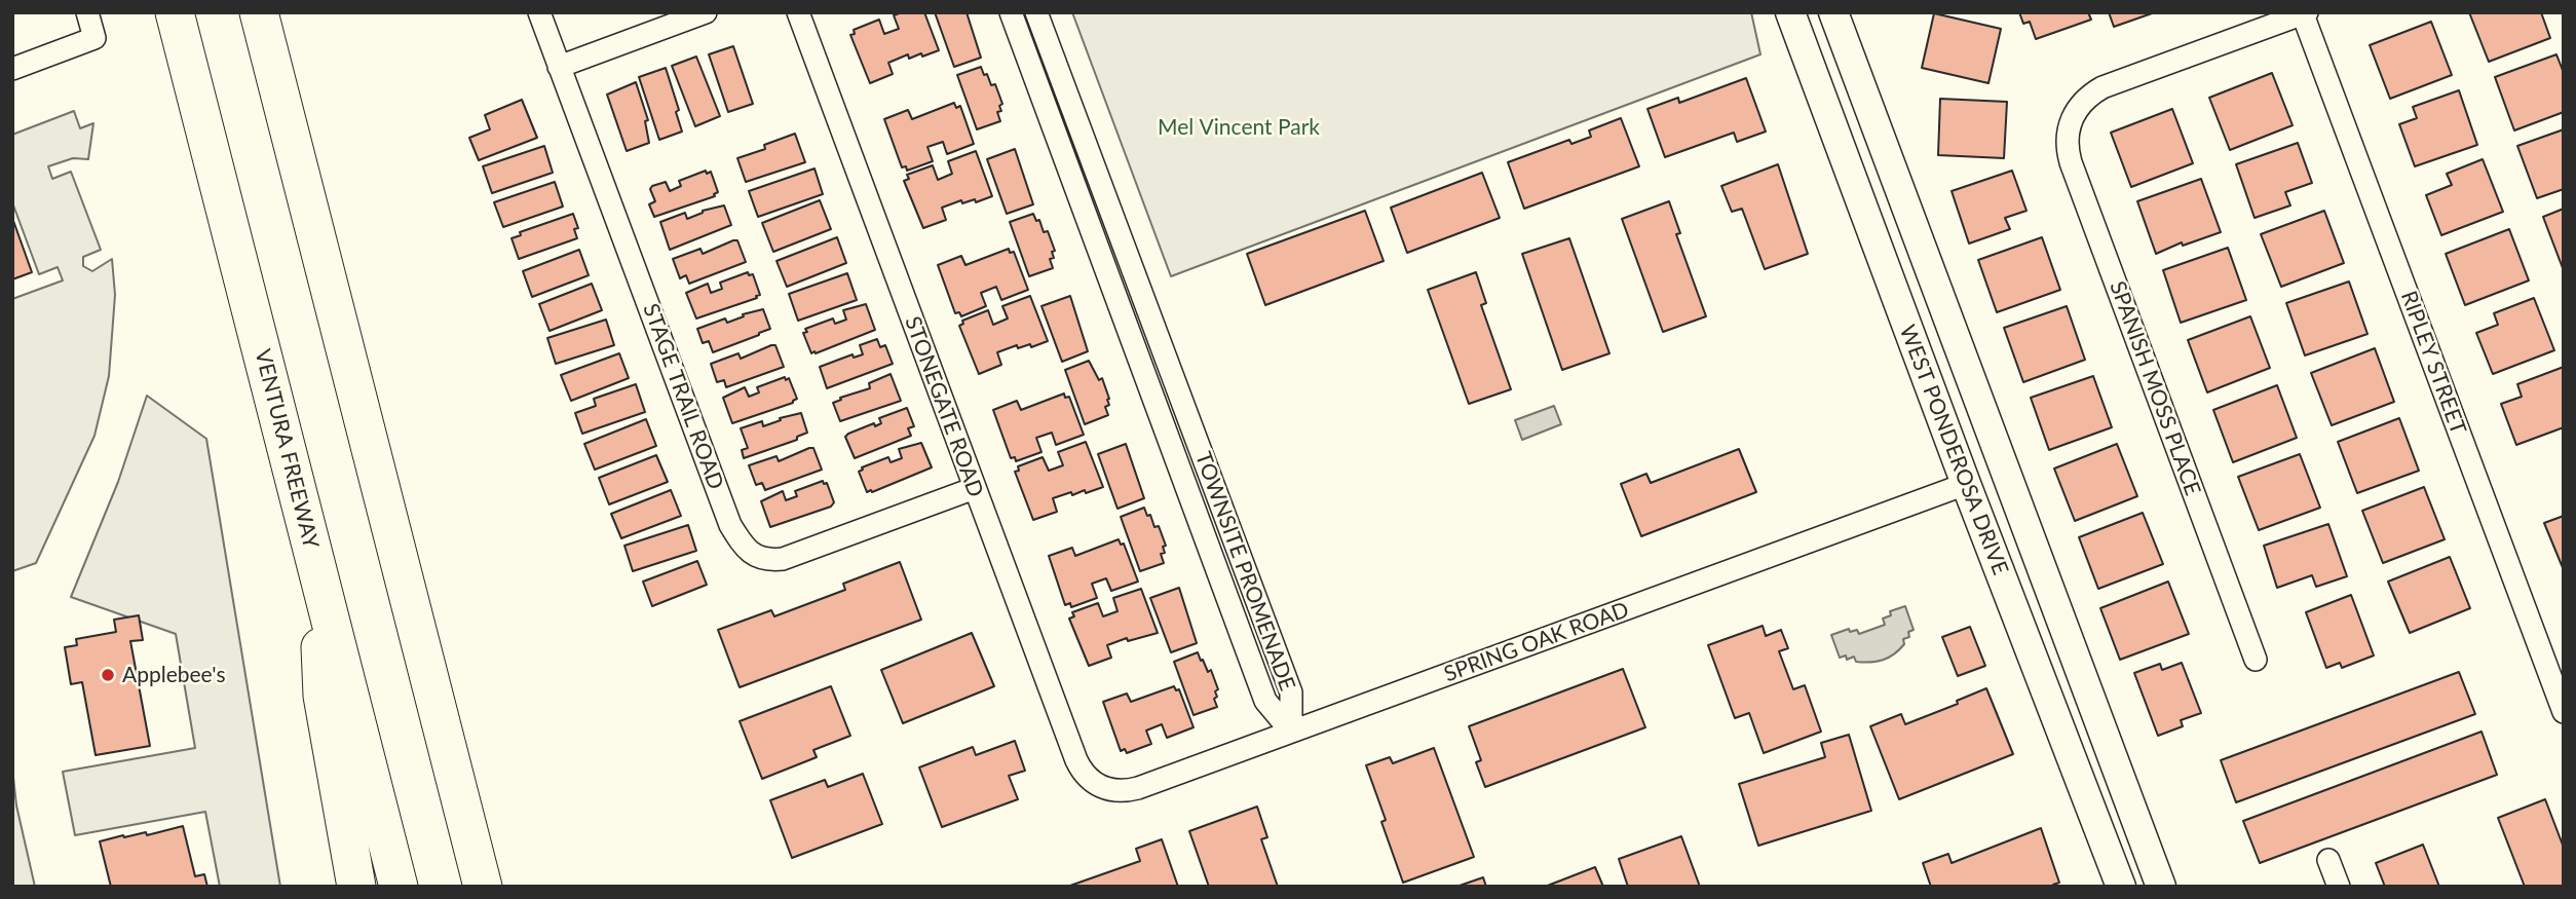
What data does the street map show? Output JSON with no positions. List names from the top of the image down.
{
  "streets": {
    "highway": ["VENTURA FREEWAY"],
    "main road": ["WEST PONDEROSA DRIVE"],
    "street": [
      "RIPLEY STREET",
      "SPANISH MOSS PLACE",
      "STAGE TRAIL ROAD",
      "STONEGATE ROAD",
      "TOWNSITE PROMENADE",
      "SPRING OAK ROAD"
    ]
  },
  "crossings": [
    ["RIPLEY STREET", "SPANISH MOSS PLACE"],
    ["STAGE TRAIL ROAD", "STONEGATE ROAD"],
    ["STONEGATE ROAD", "SPRING OAK ROAD"],
    ["WEST PONDEROSA DRIVE", "SPRING OAK ROAD"],
    ["TOWNSITE PROMENADE", "SPRING OAK ROAD"]
  ],
  "parks": ["Mel Vincent Park"],
  "places": ["Applebee's"]
}
